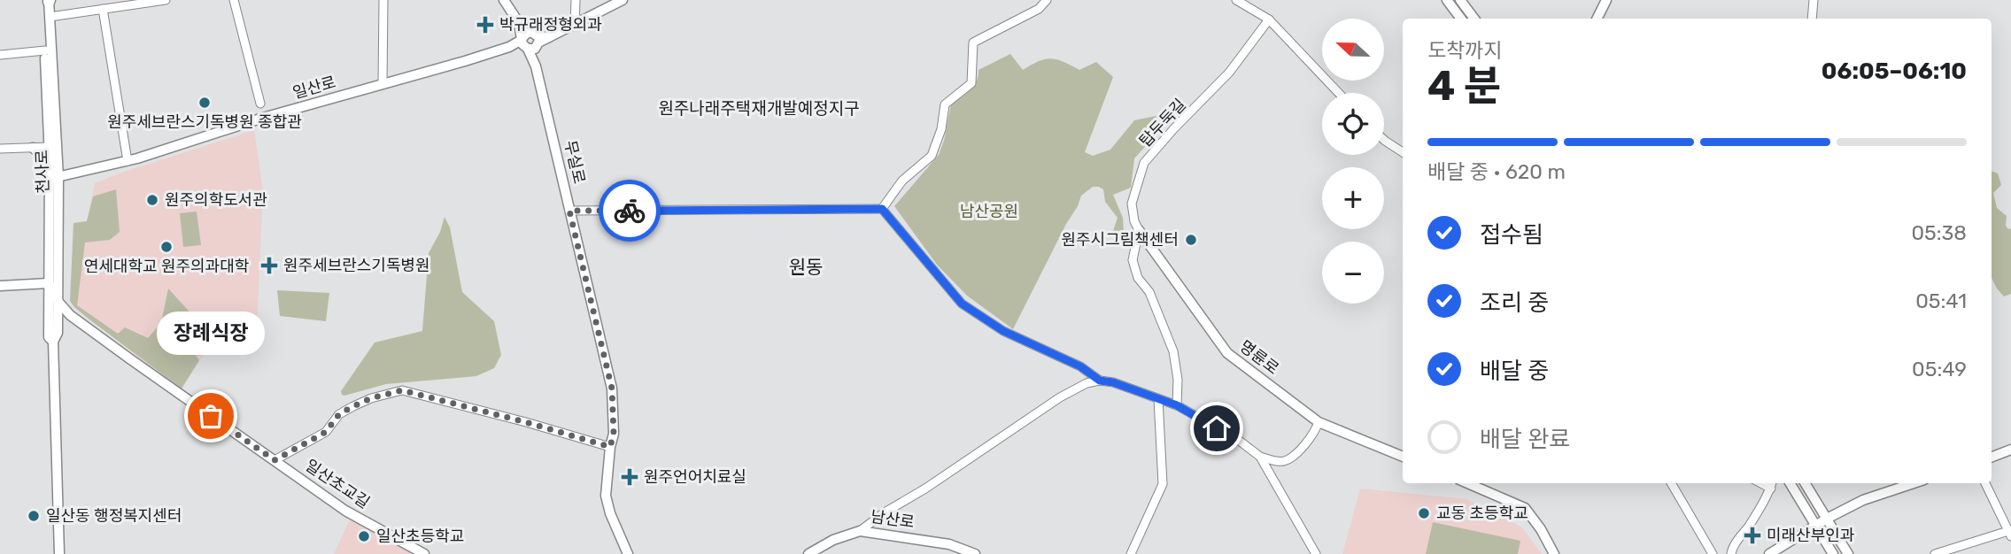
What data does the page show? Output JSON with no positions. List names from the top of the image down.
{
  "streets": {
    "street": [
      "일산로",
      "탑두둑길",
      "무실로",
      "천사로",
      "명륜로",
      "일산초교길",
      "남산로"
    ]
  },
  "crossings": [
    ["일산로", "천사로"],
    ["탑두둑길", "명륜로"],
    ["천사로", "일산초교길"]
  ],
  "districts": ["원주나래주택재개발예정지구", "원동"],
  "parks": ["남산공원"],
  "places": {
    "health": [
      "박규래정형외과",
      "원주세브란스기독병원",
      "원주언어치료실",
      "미래산부인과"
    ],
    "other": [
      "원주세브란스기독병원 종합관",
      "원주의학도서관",
      "원주시그림책센터",
      "연세대학교 원주의과대학",
      "장례식장",
      "교동 초등학교",
      "일산동 행정복지센터",
      "일산초등학교"
    ]
  },
  "north": "left",
  "page": {
    "map_buttons": ["+", "−"],
    "heading": ["4 분", "도착까지", "06:05–06:10"],
    "bar": "배달 중 · 620 m",
    "list": [
      ["접수됨", "05:38"],
      ["조리 중", "05:41"],
      ["배달 중", "05:49"],
      "배달 완료"
    ],
    "bubble": "장례식장"
  }
}
